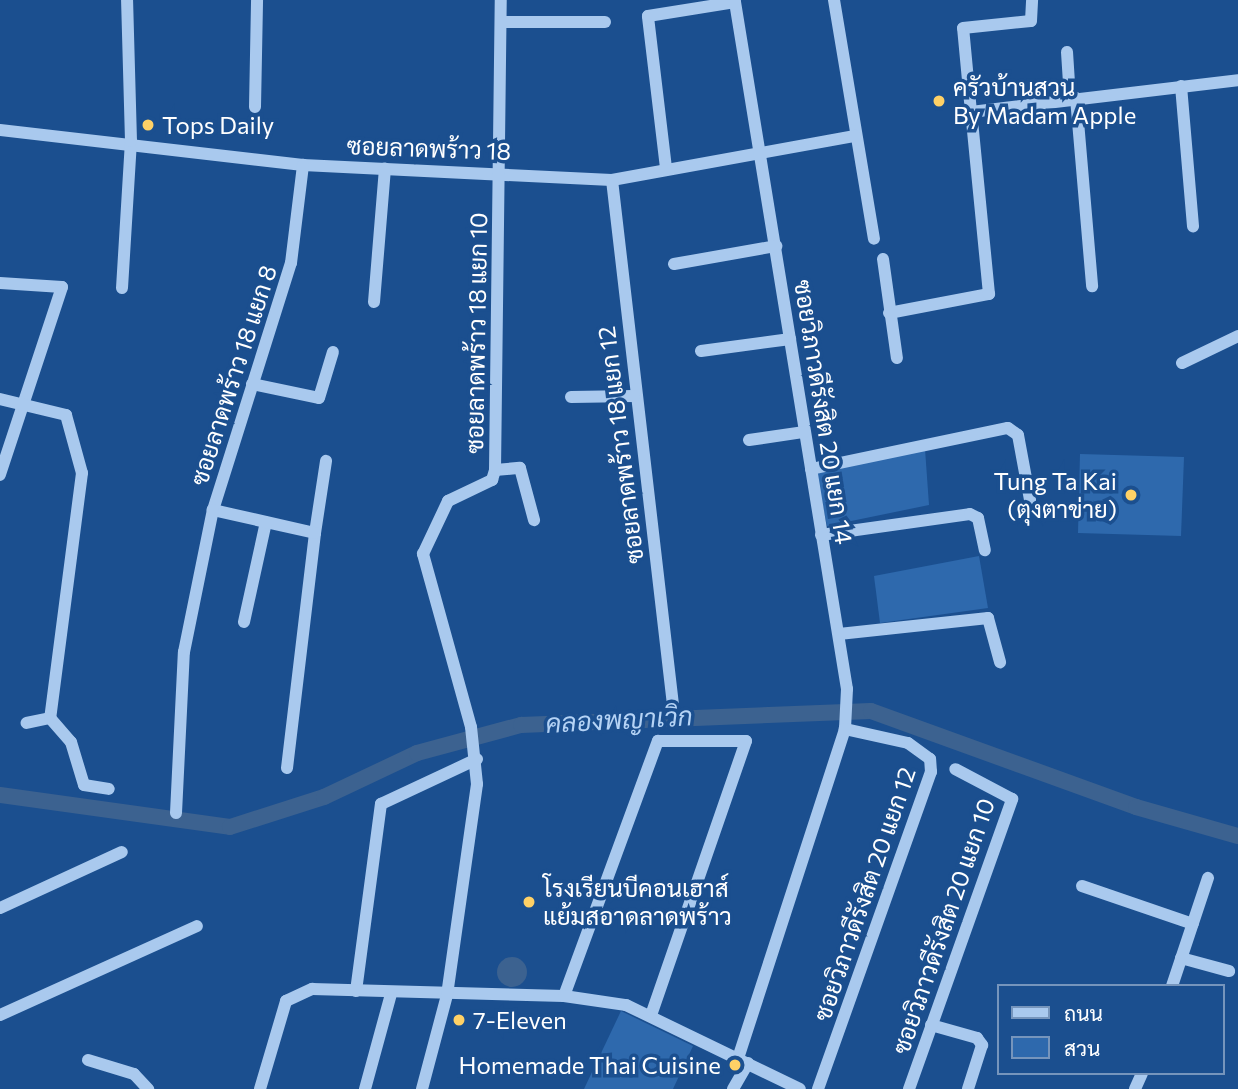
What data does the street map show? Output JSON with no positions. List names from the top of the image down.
{
  "streets": {
    "street": [
      "ซอยลาดพร้าว 18",
      "ซอยลาดพร้าว 18 แยก 10",
      "ซอยลาดพร้าว 18 แยก 8",
      "ซอยวิภาวดีรังสิต 20 แยก 14",
      "ซอยลาดพร้าว 18 แยก 12",
      "ซอยวิภาวดีรังสิต 20 แยก 12",
      "ซอยวิภาวดีรังสิต 20 แยก 10"
    ]
  },
  "crossings": [
    ["ซอยลาดพร้าว 18", "ซอยลาดพร้าว 18 แยก 10"],
    ["ซอยลาดพร้าว 18", "ซอยลาดพร้าว 18 แยก 8"],
    ["ซอยลาดพร้าว 18", "ซอยวิภาวดีรังสิต 20 แยก 14"],
    ["ซอยลาดพร้าว 18", "ซอยลาดพร้าว 18 แยก 12"],
    ["ซอยวิภาวดีรังสิต 20 แยก 14", "ซอยวิภาวดีรังสิต 20 แยก 12"]
  ],
  "water": ["คลองพญาเวิก"],
  "places": [
    "ครัวบ้านสวน By Madam Apple",
    "Tops Daily",
    "Tung Ta Kai (ตุงตาข่าย)",
    "โรงเรียนบีคอนเฮาส์ แย้มสอาดลาดพร้าว",
    "7-Eleven",
    "Homemade Thai Cuisine"
  ],
  "legend": ["ถนน", "สวน"]
}
